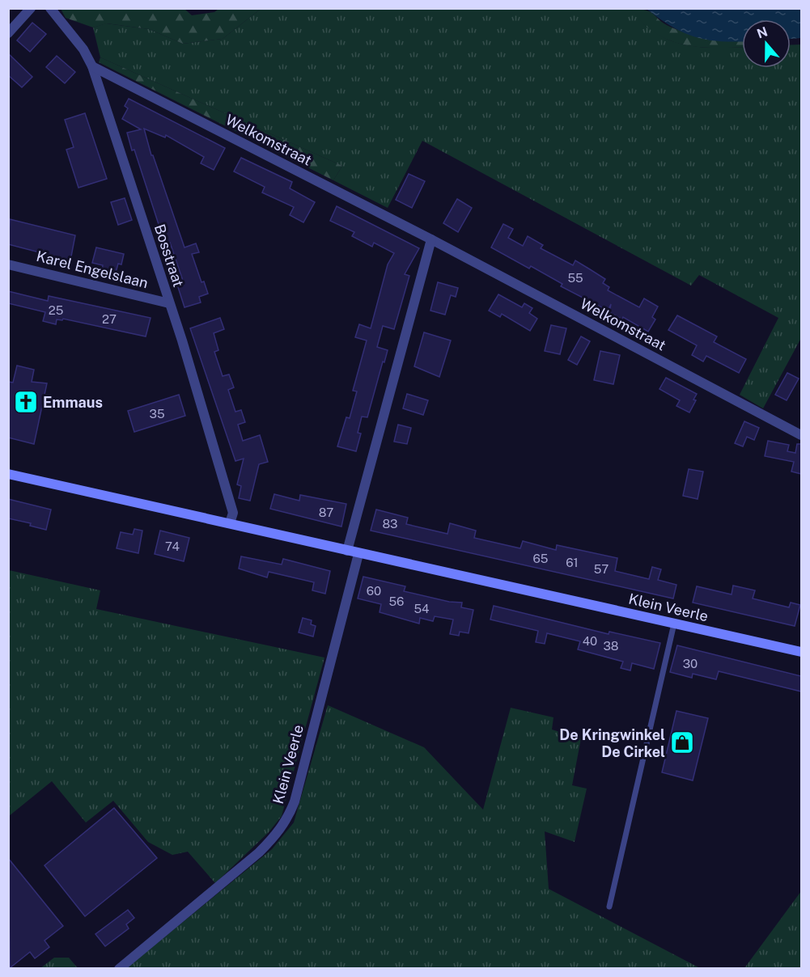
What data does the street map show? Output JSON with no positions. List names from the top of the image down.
{
  "streets": {
    "main road": ["Klein Veerle"],
    "street": ["Welkomstraat", "Bosstraat", "Karel Engelslaan"]
  },
  "crossings": [
    ["Welkomstraat", "Bosstraat"],
    ["Bosstraat", "Karel Engelslaan"],
    ["Bosstraat", "Klein Veerle"]
  ],
  "places": {
    "church": ["Emmaus"],
    "shop": ["De Kringwinkel De Cirkel"]
  },
  "house_numbers": [
    "55",
    "25",
    "27",
    "35",
    "87",
    "83",
    "74",
    "65",
    "61",
    "57",
    "60",
    "56",
    "54",
    "40",
    "38",
    "30"
  ],
  "north": "top"
}
